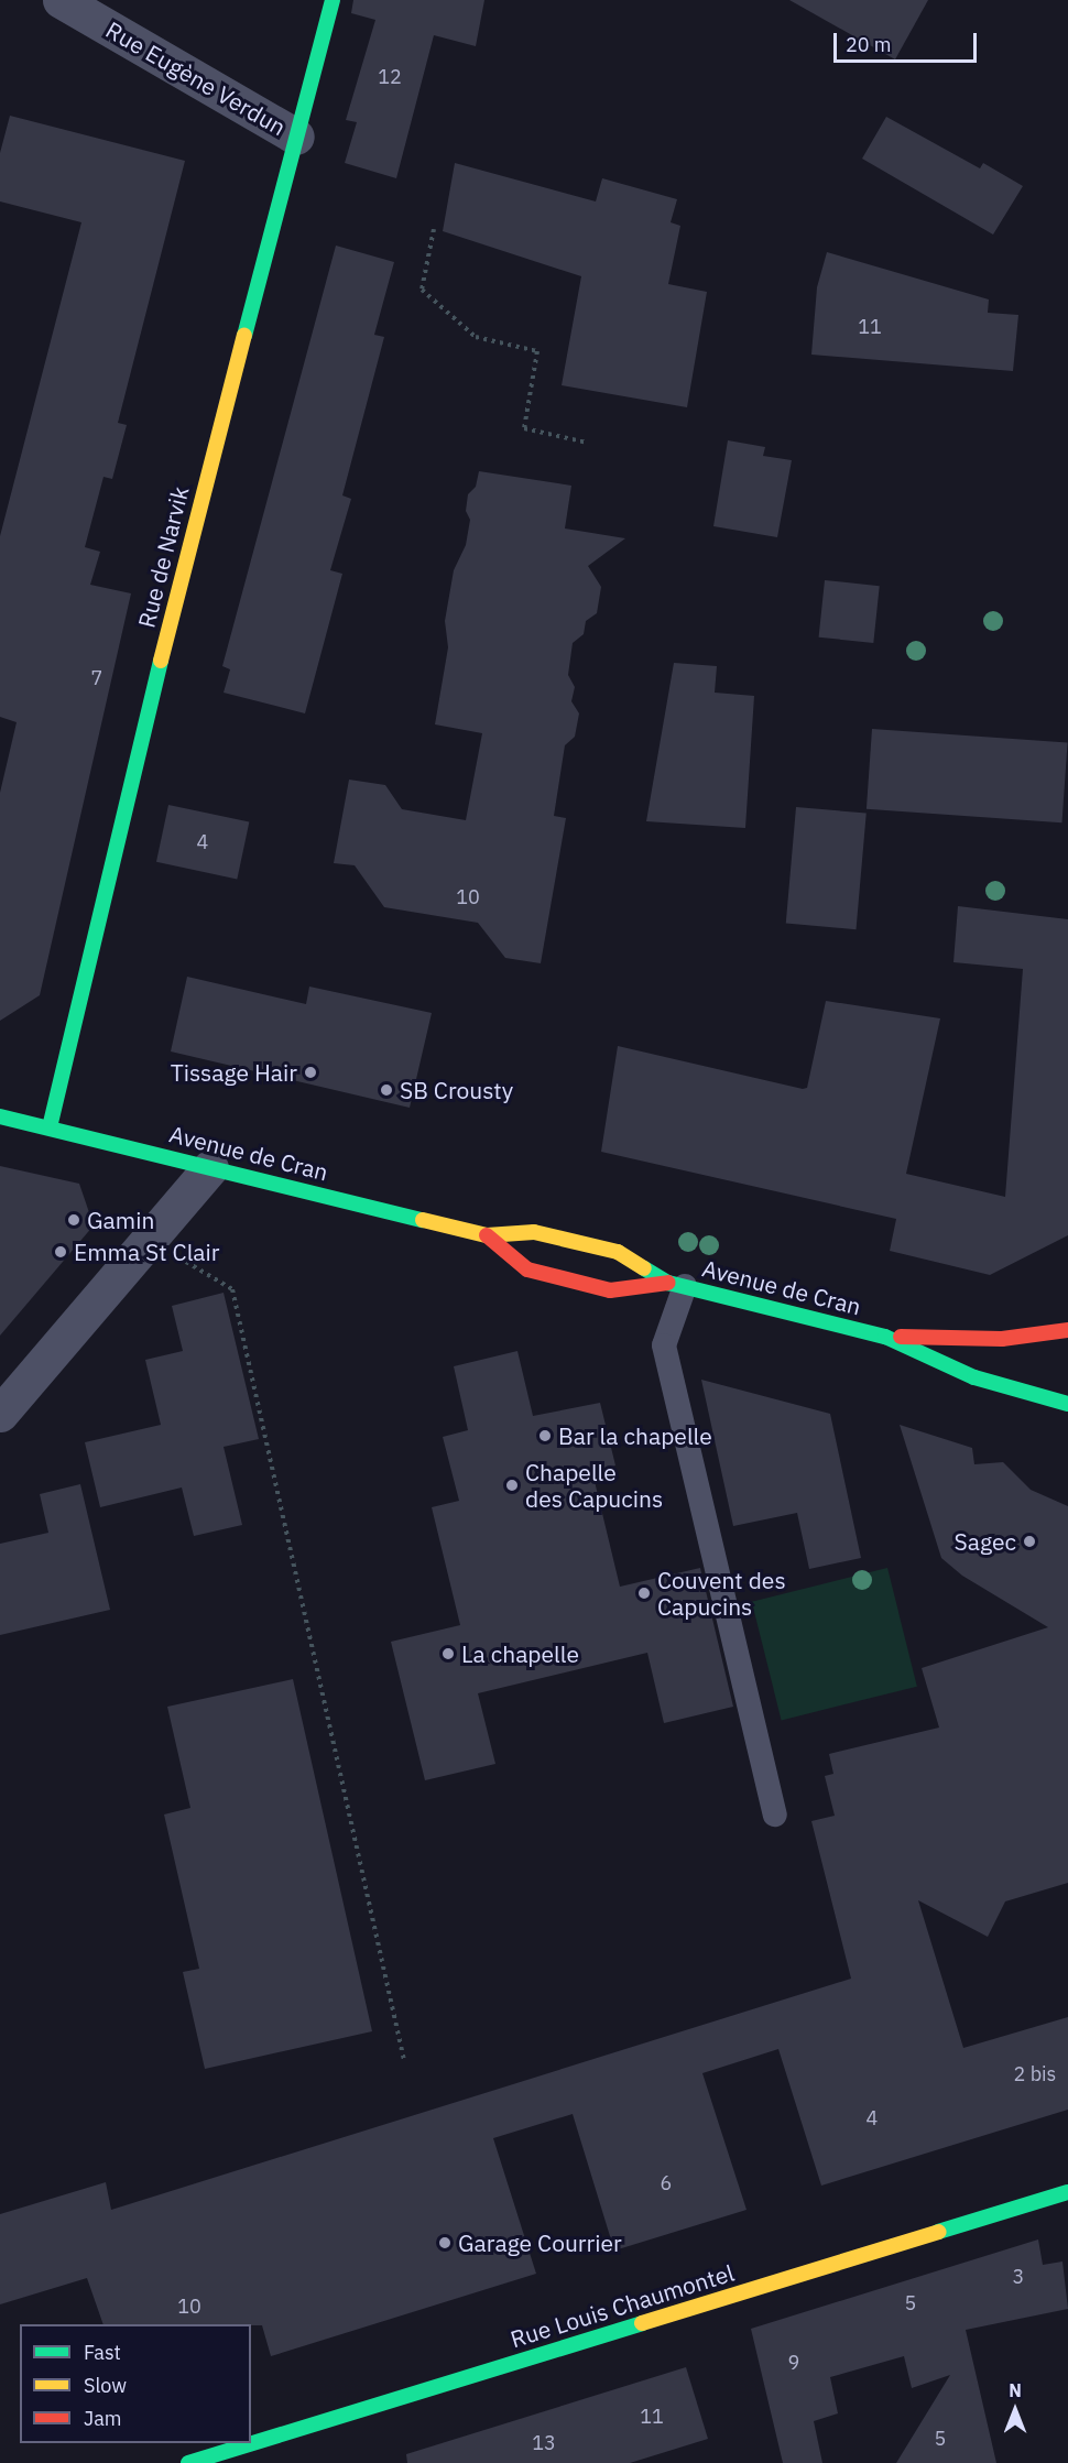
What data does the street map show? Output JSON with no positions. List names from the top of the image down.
{
  "streets": {
    "street": [
      "Rue Eugène Verdun",
      "Rue de Narvik",
      "Avenue de Cran",
      "Rue Louis Chaumontel"
    ]
  },
  "crossings": [
    ["Rue Eugène Verdun", "Rue de Narvik"],
    ["Rue de Narvik", "Avenue de Cran"]
  ],
  "places": [
    "Tissage Hair",
    "SB Crousty",
    "Gamin",
    "Emma St Clair",
    "Bar la chapelle",
    "Chapelle des Capucins",
    "Sagec",
    "Couvent des Capucins",
    "La chapelle",
    "Garage Courrier"
  ],
  "house_numbers": [
    "12",
    "11",
    "7",
    "4",
    "10",
    "2 bis",
    "4",
    "6",
    "3",
    "5",
    "10",
    "9",
    "11",
    "5",
    "13"
  ],
  "legend": ["Fast", "Slow", "Jam"],
  "scale_bar": "20 m",
  "north": "top"
}
